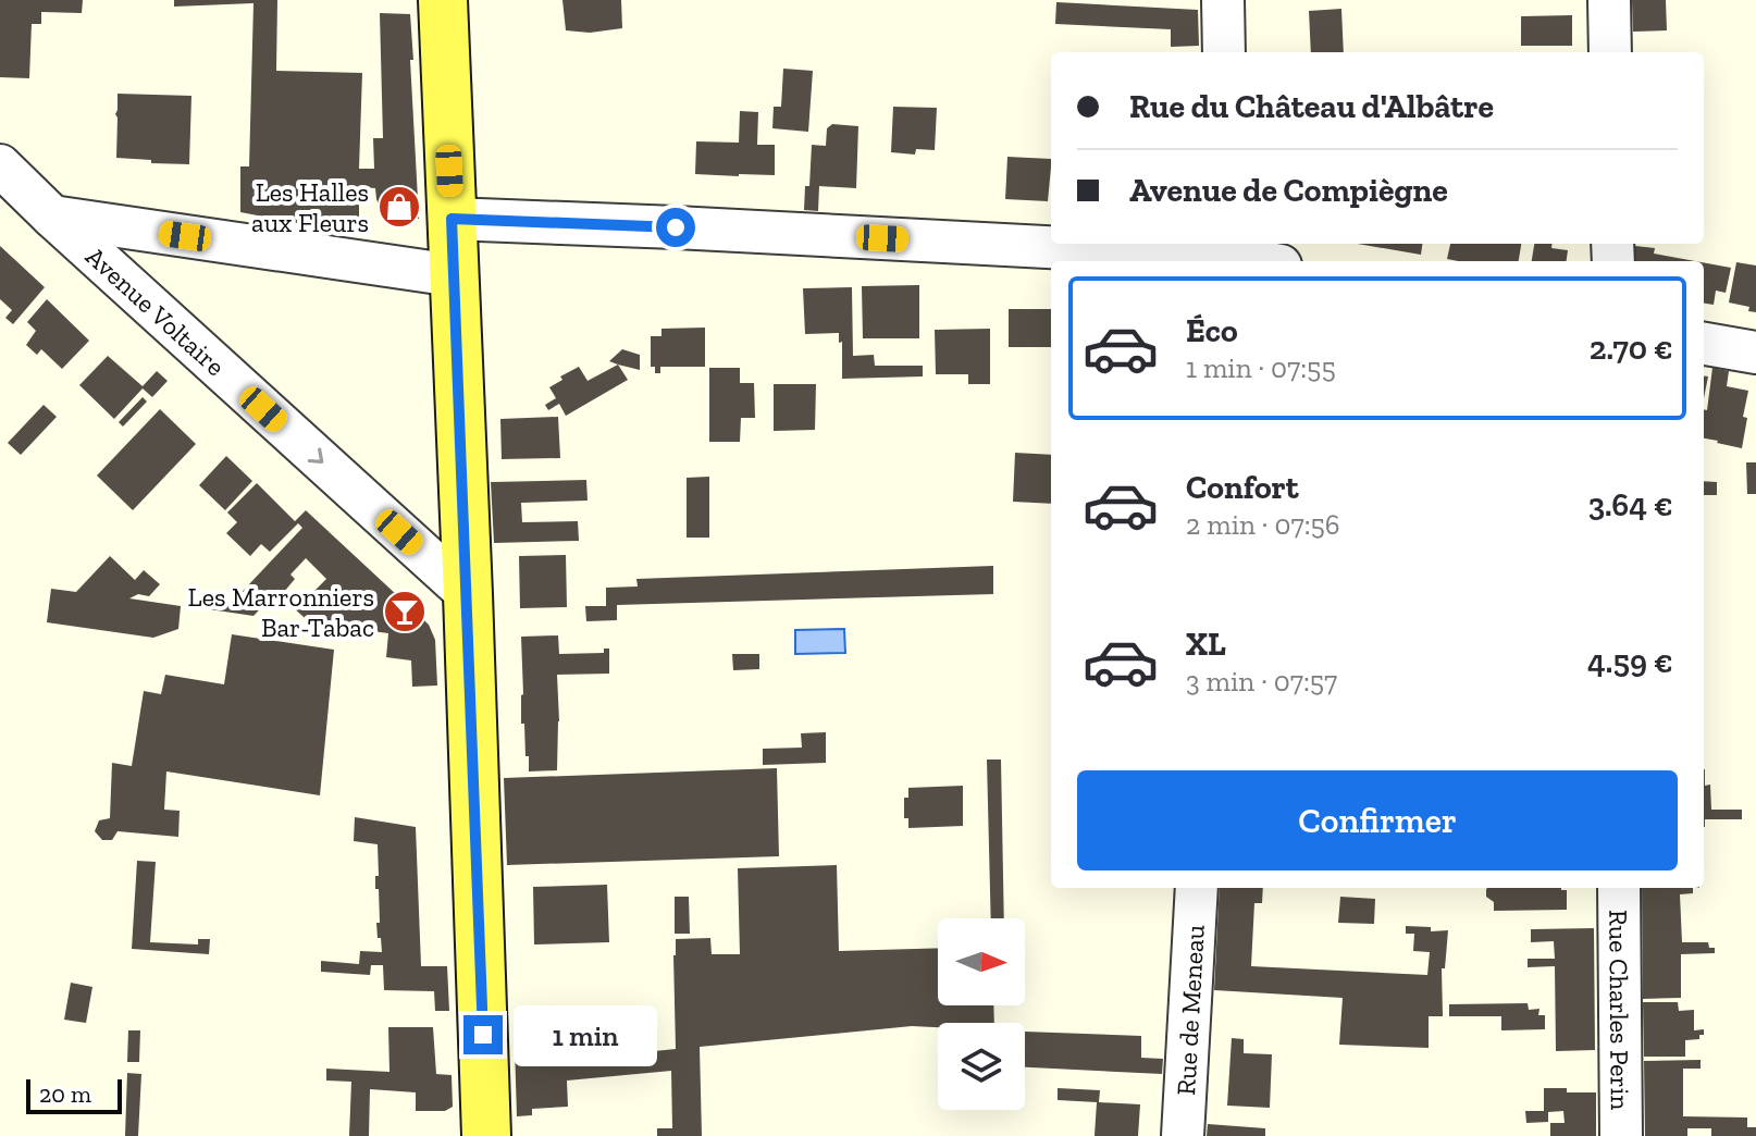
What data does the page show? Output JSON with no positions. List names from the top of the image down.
{
  "streets": {
    "street": ["Avenue Voltaire", "Rue de Meneau", "Rue Charles Perin"]
  },
  "one_way": ["Avenue Voltaire"],
  "places": {
    "shop": ["Les Halles aux Fleurs"],
    "bar": ["Les Marronniers Bar-Tabac"]
  },
  "scale_bar": "20 m",
  "north": "right",
  "page": {
    "banner": ["Rue du Château d'Albâtre", "Avenue de Compiègne"],
    "list": [
      {
        "name": "Éco",
        "note": "1 min · 07:55",
        "value": "2.70 €"
      },
      {
        "name": "Confort",
        "note": "2 min · 07:56",
        "value": "3.64 €"
      },
      {
        "name": "XL",
        "note": "3 min · 07:57",
        "value": "4.59 €"
      }
    ],
    "buttons": "Confirmer",
    "bubble": "1 min",
    "scale": "20 m"
  }
}
